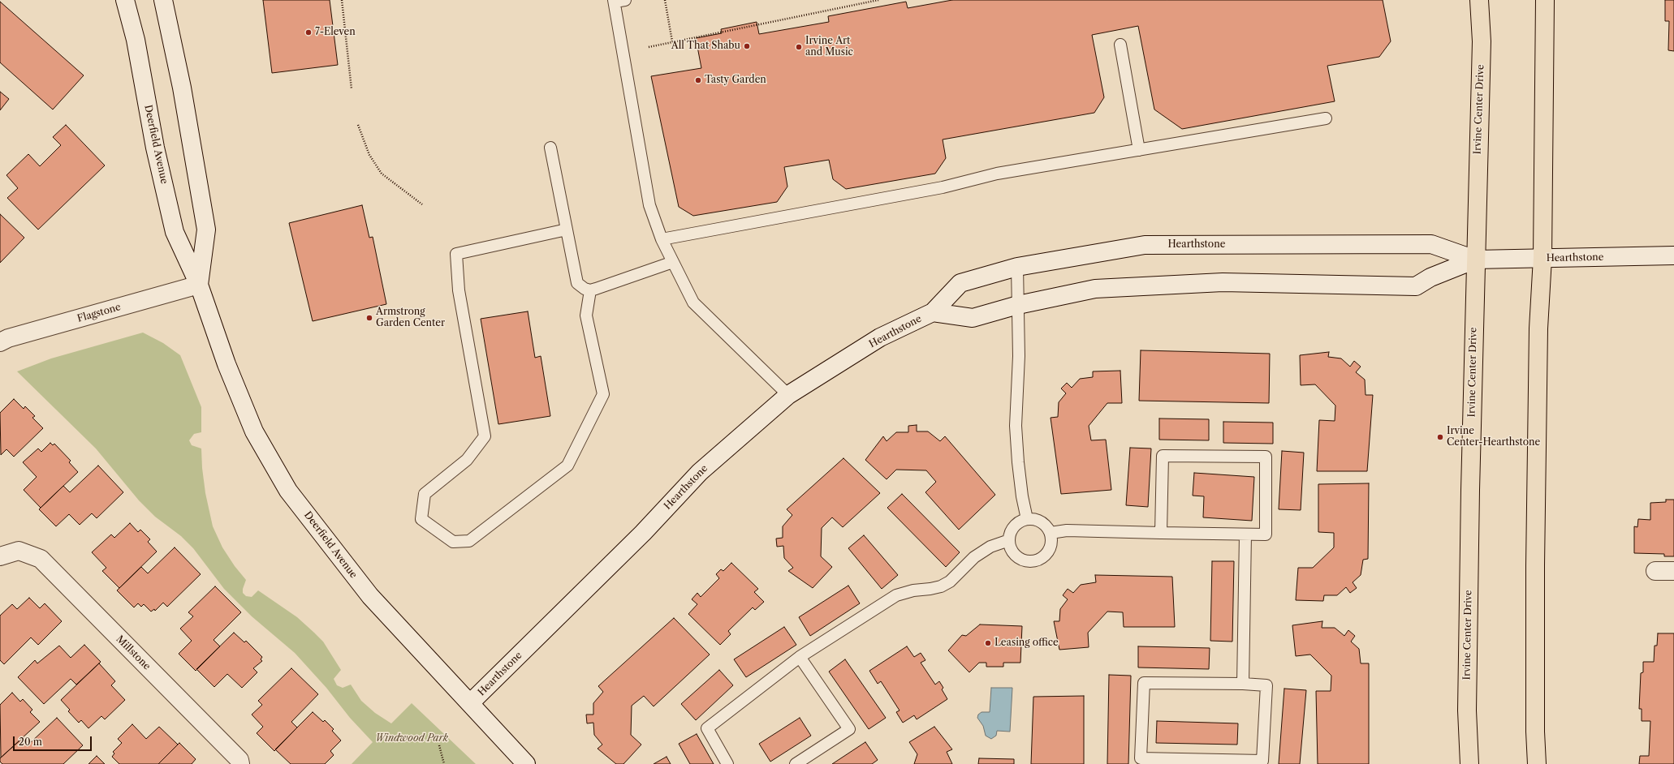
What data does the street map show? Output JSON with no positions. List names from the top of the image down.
{
  "streets": {
    "main road": ["Irvine Center Drive"],
    "street": [
      "Deerfield Avenue",
      "Hearthstone",
      "Flagstone",
      "Millstone"
    ]
  },
  "crossings": [
    ["Irvine Center Drive", "Hearthstone"],
    ["Deerfield Avenue", "Hearthstone"],
    ["Deerfield Avenue", "Flagstone"]
  ],
  "parks": ["Windwood Park"],
  "places": [
    "7-Eleven",
    "All That Shabu",
    "Irvine Art and Music",
    "Tasty Garden",
    "Armstrong Garden Center",
    "Irvine Center-Hearthstone",
    "Leasing office"
  ],
  "scale_bar": "20 m"
}
